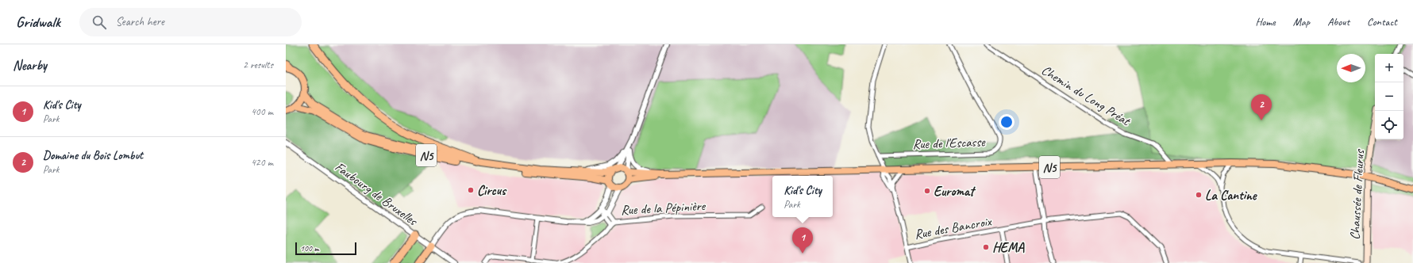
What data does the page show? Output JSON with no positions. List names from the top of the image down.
{
  "streets": {
    "main road": ["N5", "Chaussée de Fleurus"],
    "street": [
      "Chemin du Long Préat",
      "Rue de l'Escasse",
      "Faubourg de Bruxelles",
      "Rue de la Pépinière",
      "Rue des Bancroix"
    ]
  },
  "crossings": [
    ["Chemin du Long Préat", "N5"]
  ],
  "places": [
    "Circus",
    "Euromat",
    "La Cantine",
    "HEMA"
  ],
  "scale_bar": "100 m",
  "north": "left",
  "page": {
    "header": "Gridwalk",
    "search": "Search here",
    "nav": [
      "Home",
      "Map",
      "About",
      "Contact"
    ],
    "heading": ["Nearby", "2 results"],
    "map_buttons": ["+", "−"],
    "list": [
      {
        "mark": "1",
        "name": "Kid's City",
        "note": "Park",
        "value": "400 m"
      },
      {
        "mark": "2",
        "name": "Domaine du Bois Lombut",
        "note": "Park",
        "value": "420 m"
      }
    ],
    "pins": ["2", "1"],
    "popup": ["Kid's City", "Park"],
    "scale": "100 m"
  }
}
